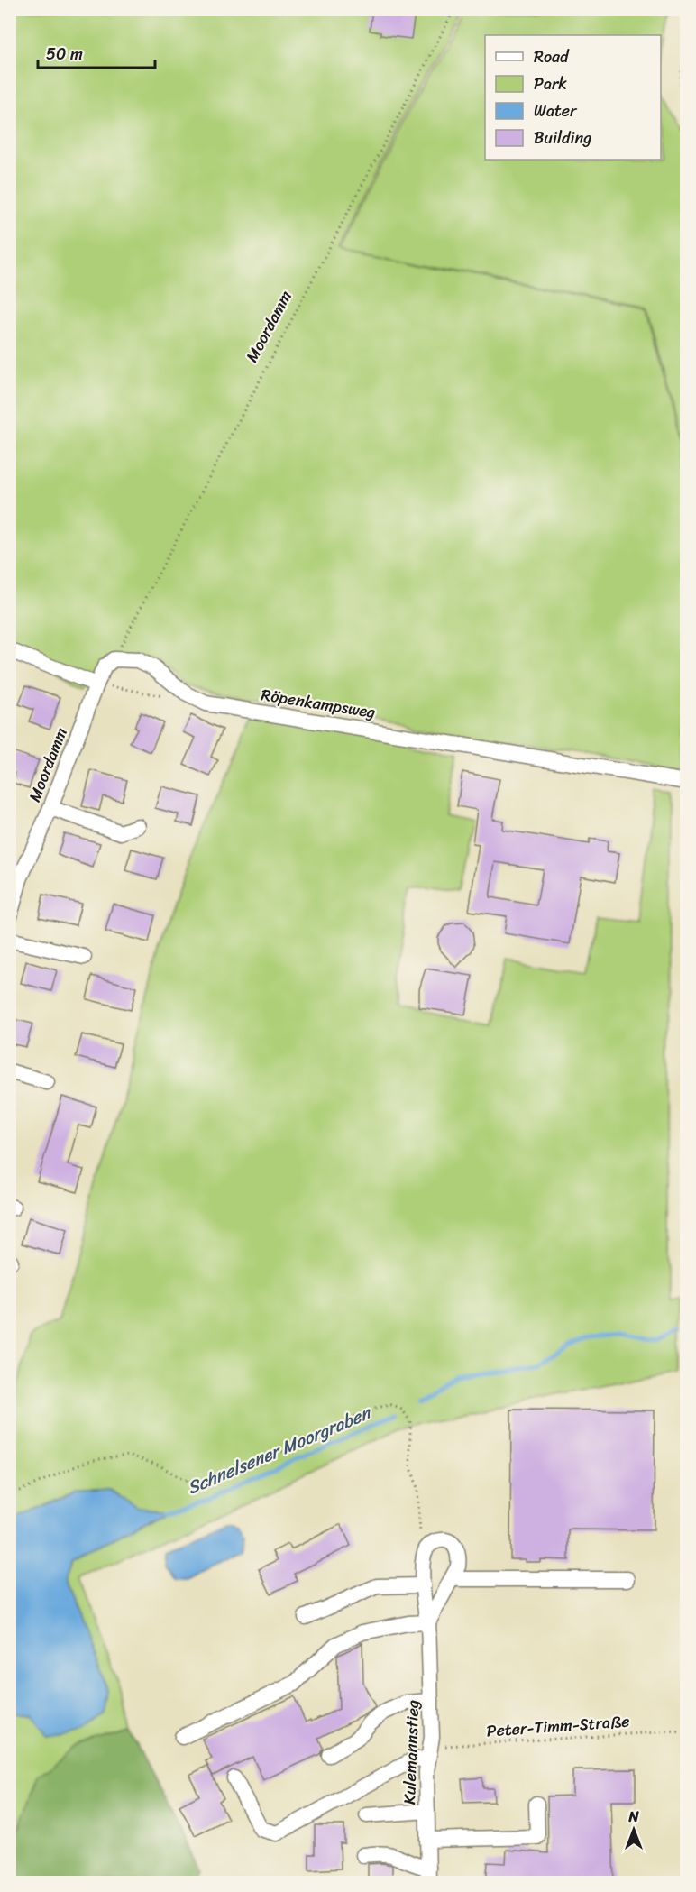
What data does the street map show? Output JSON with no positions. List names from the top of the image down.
{
  "streets": {
    "street": ["Moordamm", "Röpenkampsweg", "Kulemannstieg"],
    "path": ["Peter-Timm-Straße"]
  },
  "crossings": [
    ["Moordamm", "Röpenkampsweg"],
    ["Peter-Timm-Straße", "Kulemannstieg"]
  ],
  "water": ["Schnelsener Moorgraben"],
  "legend": [
    "Road",
    "Park",
    "Water",
    "Building"
  ],
  "scale_bar": "50 m",
  "north": "top"
}
